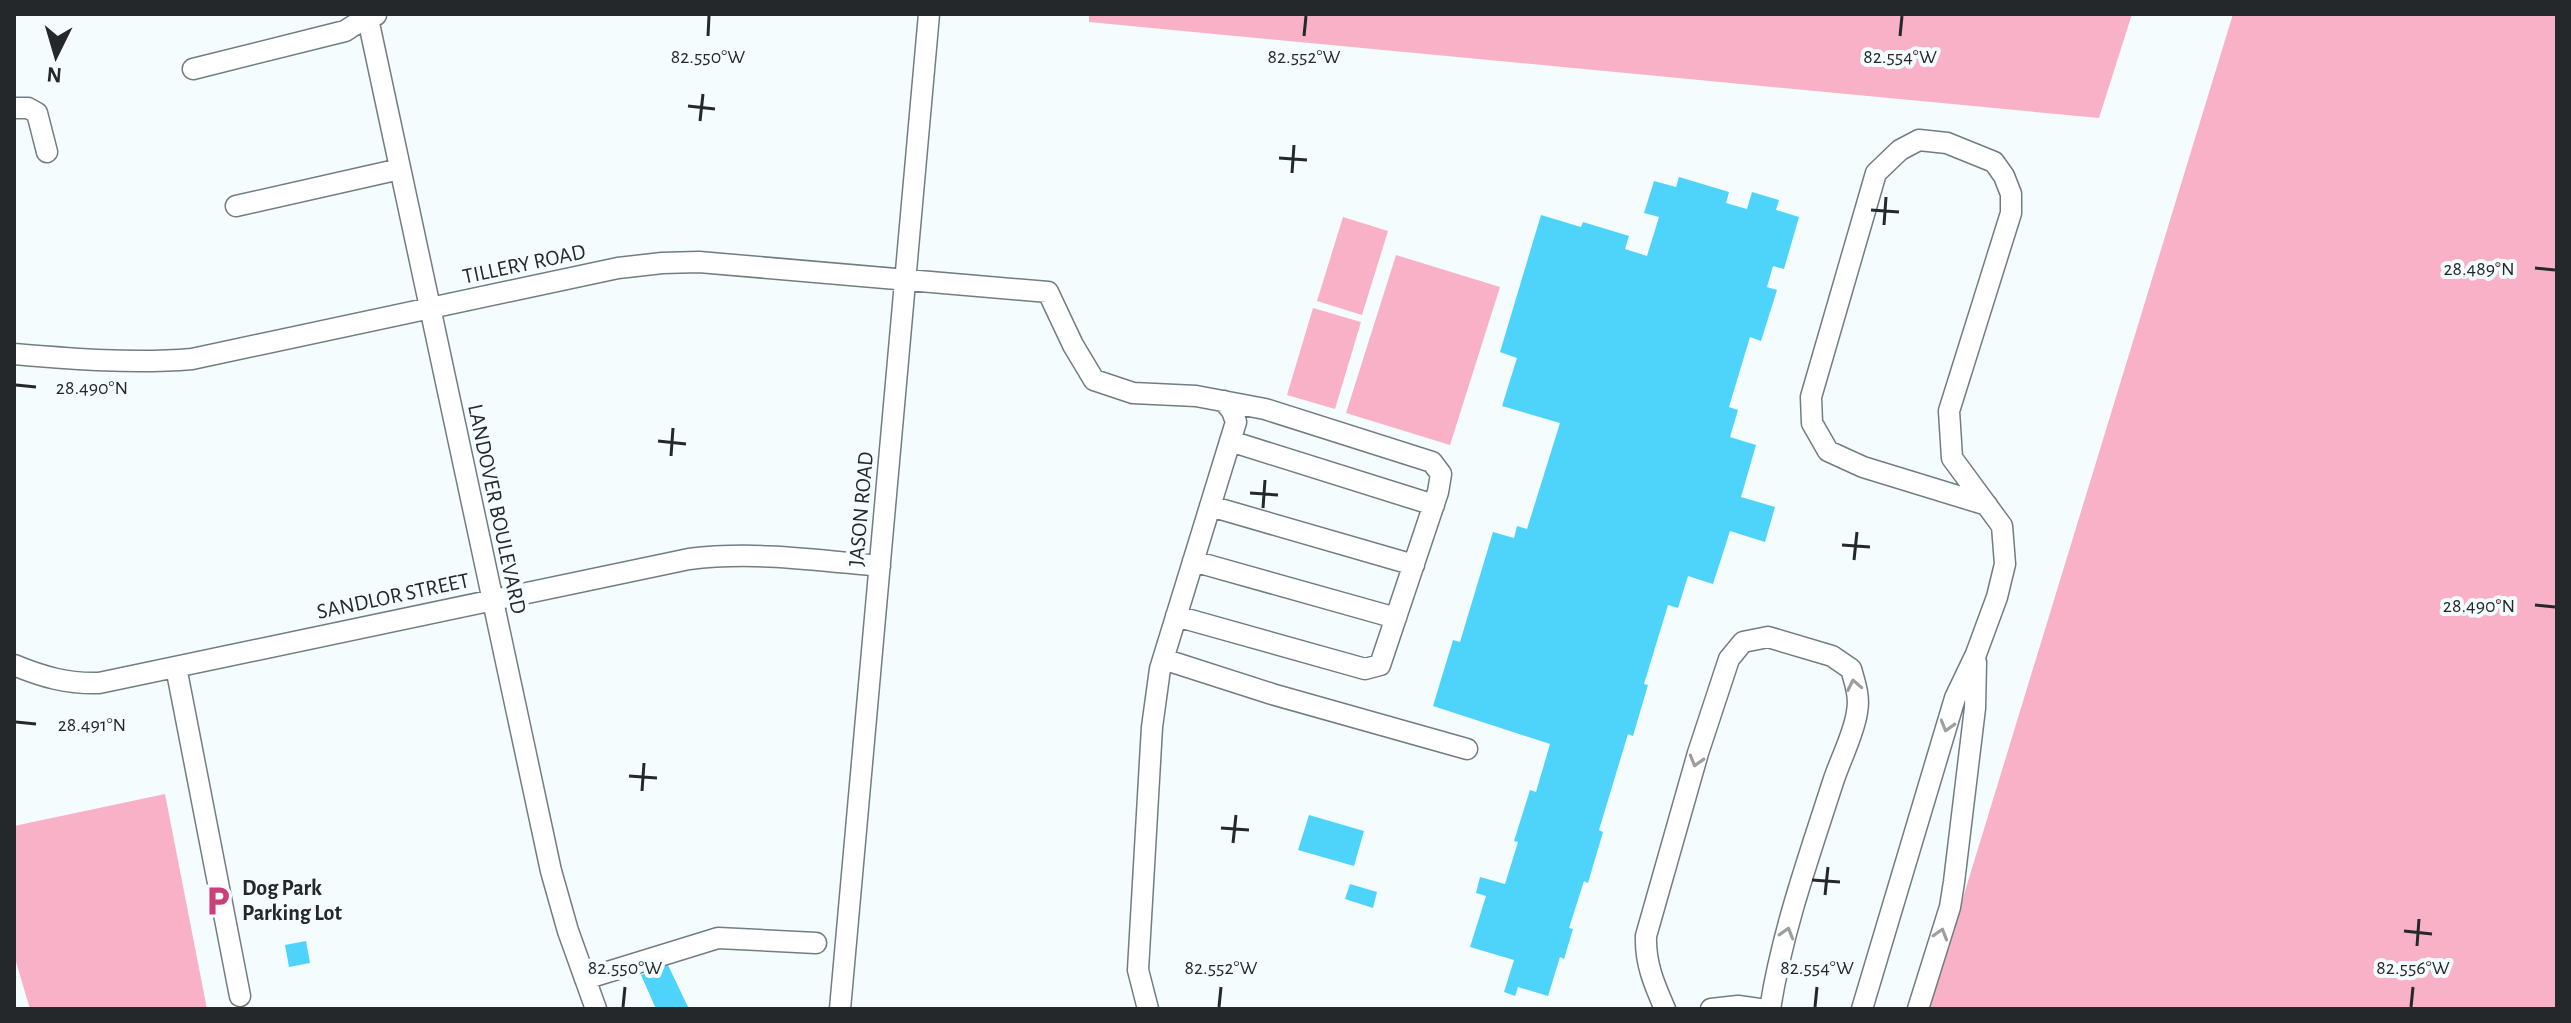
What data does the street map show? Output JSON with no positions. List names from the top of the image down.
{
  "streets": {
    "street": [
      "TILLERY ROAD",
      "LANDOVER BOULEVARD",
      "JASON ROAD",
      "SANDLOR STREET"
    ]
  },
  "crossings": [
    ["TILLERY ROAD", "LANDOVER BOULEVARD"],
    ["TILLERY ROAD", "JASON ROAD"],
    ["LANDOVER BOULEVARD", "SANDLOR STREET"],
    ["JASON ROAD", "SANDLOR STREET"]
  ],
  "places": {
    "parking": ["Dog Park Parking Lot"]
  },
  "north": "bottom",
  "coordinates": [
    "82.550°W",
    "82.552°W",
    "82.554°W",
    "28.489°N",
    "28.490°N",
    "28.491°N",
    "82.556°W"
  ]
}
